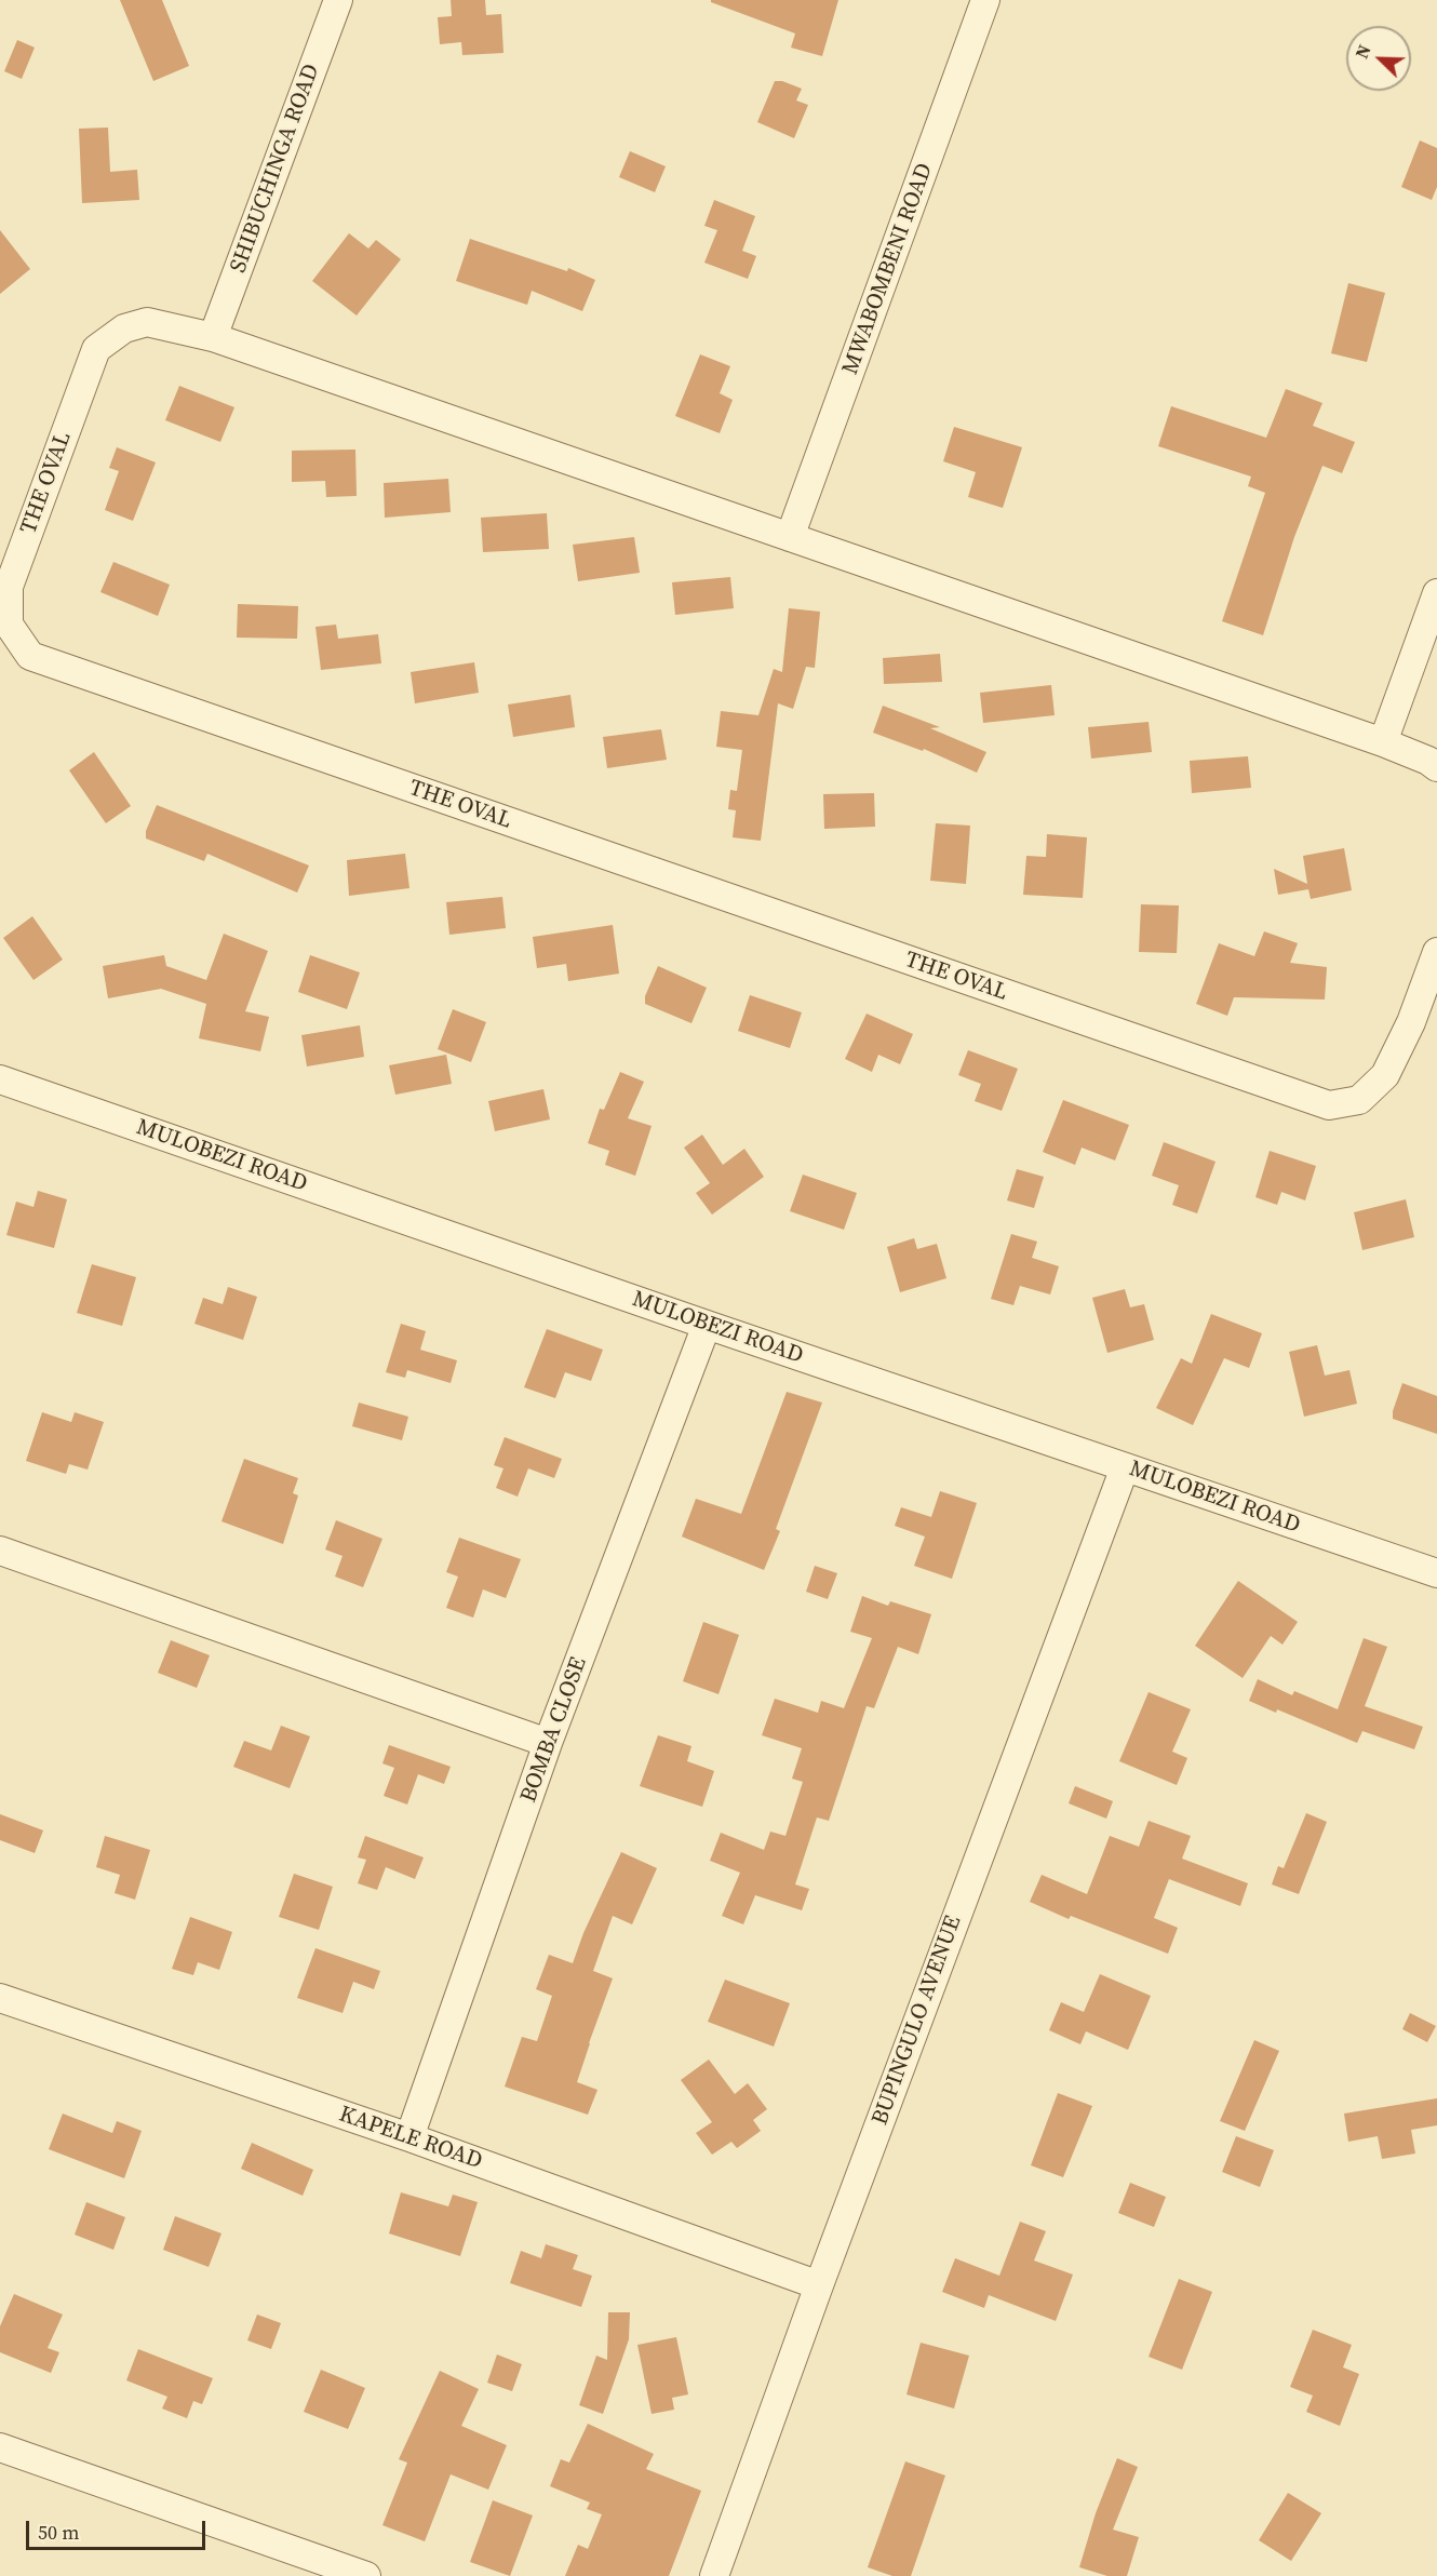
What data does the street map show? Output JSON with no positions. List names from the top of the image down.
{
  "streets": {
    "street": [
      "SHIBUCHINGA ROAD",
      "MWABOMBENI ROAD",
      "THE OVAL",
      "MULOBEZI ROAD",
      "BOMBA CLOSE",
      "BUPINGULO AVENUE",
      "KAPELE ROAD"
    ]
  },
  "crossings": [
    ["SHIBUCHINGA ROAD", "THE OVAL"],
    ["MWABOMBENI ROAD", "THE OVAL"],
    ["MULOBEZI ROAD", "BOMBA CLOSE"],
    ["MULOBEZI ROAD", "BUPINGULO AVENUE"],
    ["BOMBA CLOSE", "KAPELE ROAD"],
    ["BUPINGULO AVENUE", "KAPELE ROAD"]
  ],
  "scale_bar": "50 m",
  "north": "top left"
}
